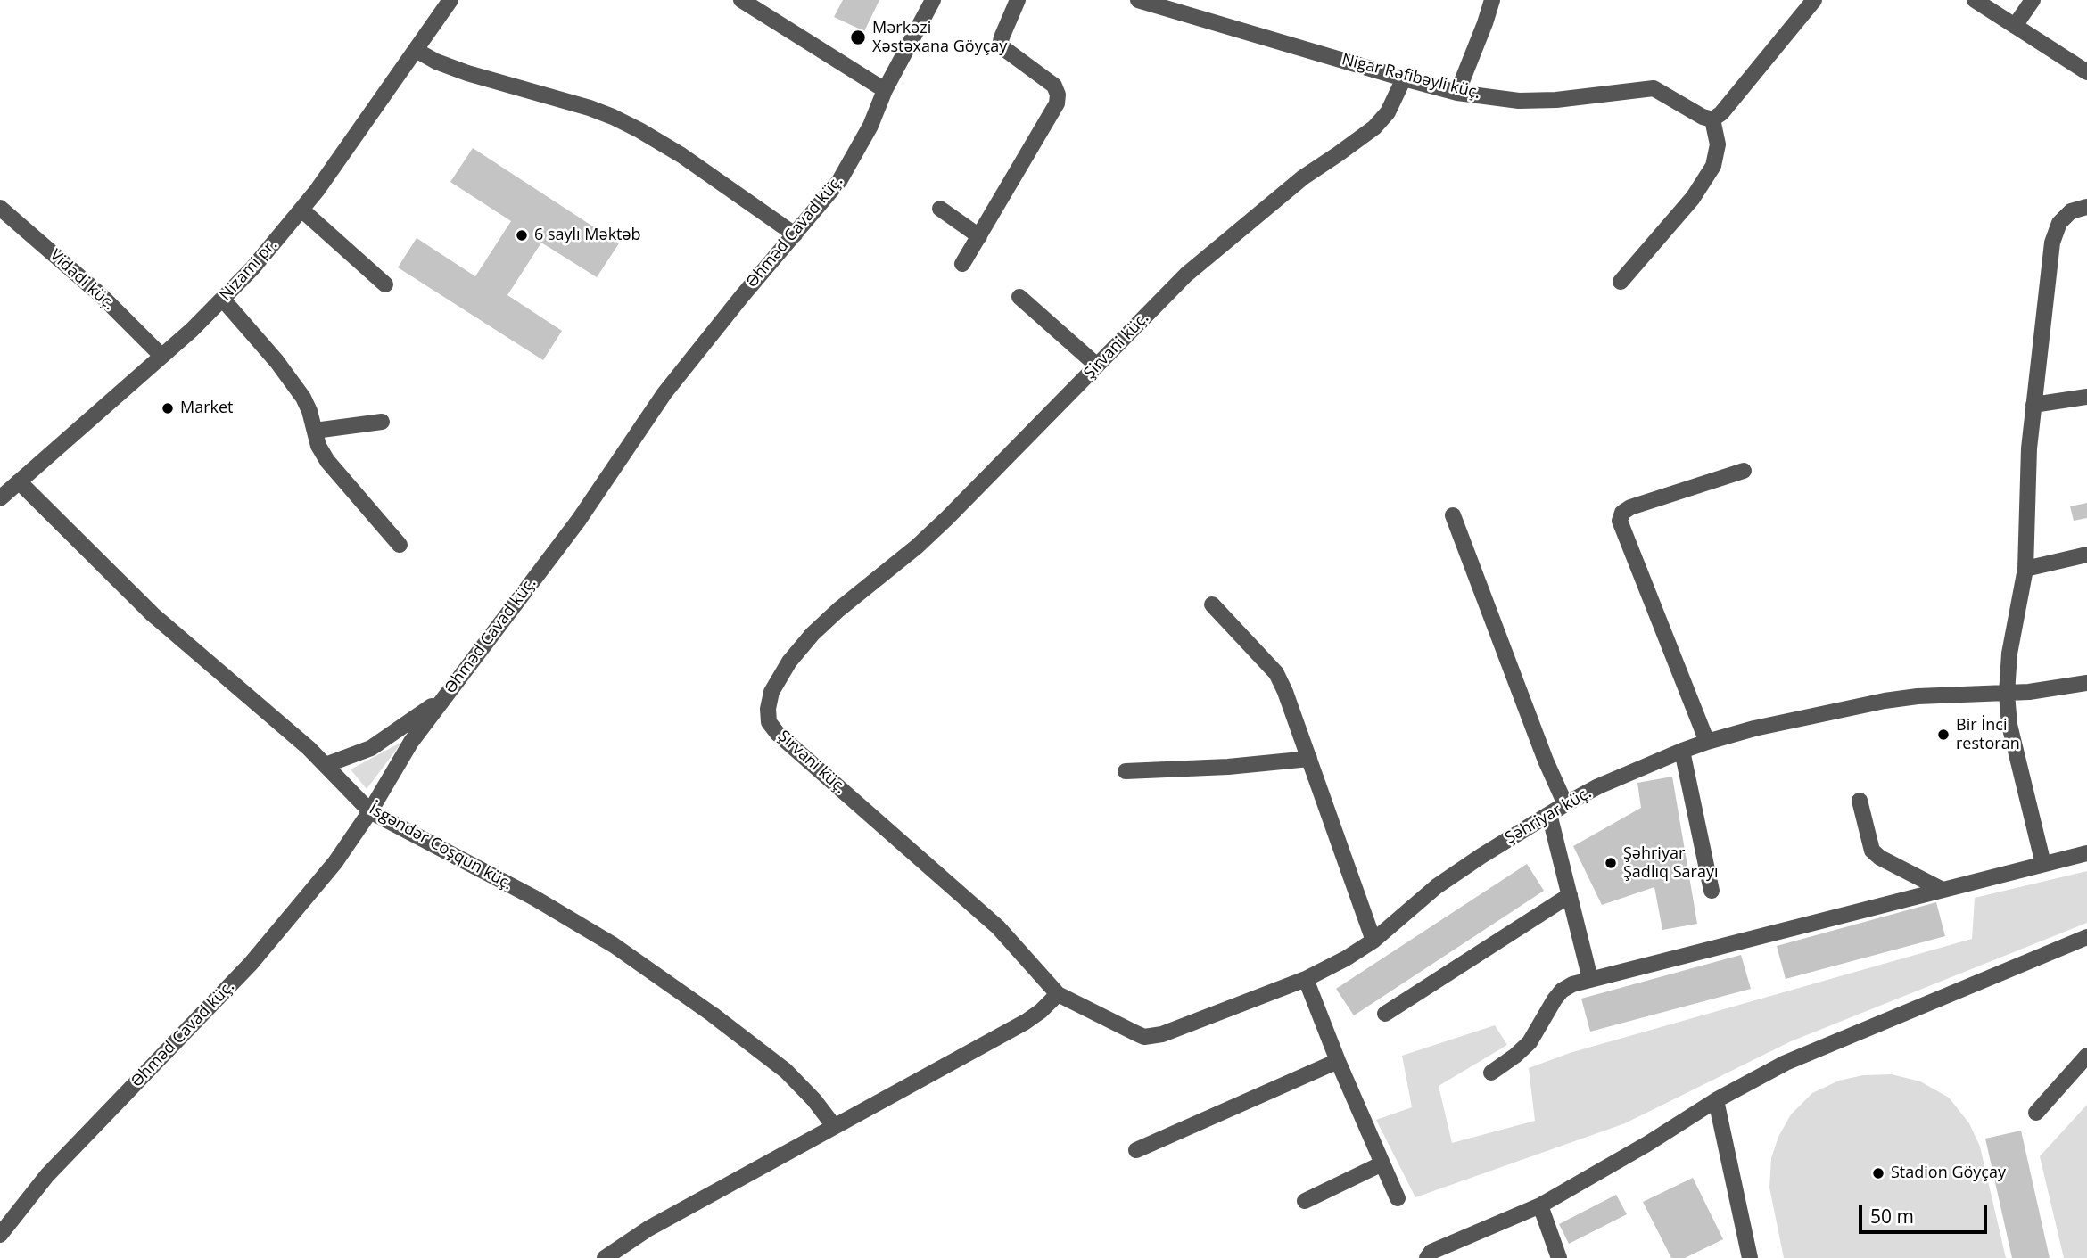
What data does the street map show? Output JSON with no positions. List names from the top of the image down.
{
  "streets": {
    "street": [
      "Nigar Rəfibəyli küç.",
      "Əhməd Cavad küç.",
      "Nizami pr.",
      "Vidadi küç.",
      "Şirvani küç.",
      "Şəhriyar küç.",
      "İsgəndər Coşqun küç."
    ]
  },
  "crossings": [
    ["Nigar Rəfibəyli küç.", "Şirvani küç."],
    ["Əhməd Cavad küç.", "İsgəndər Coşqun küç."],
    ["Nizami pr.", "Vidadi küç."],
    ["Nizami pr.", "İsgəndər Coşqun küç."],
    ["Şirvani küç.", "Şəhriyar küç."]
  ],
  "places": [
    "Mərkəzi Xəstəxana Göyçay",
    "6 saylı Məktəb",
    "Market",
    "Bir İnci restoran",
    "Şəhriyar Şadlıq Sarayı",
    "Stadion Göyçay"
  ],
  "scale_bar": "50 m"
}
